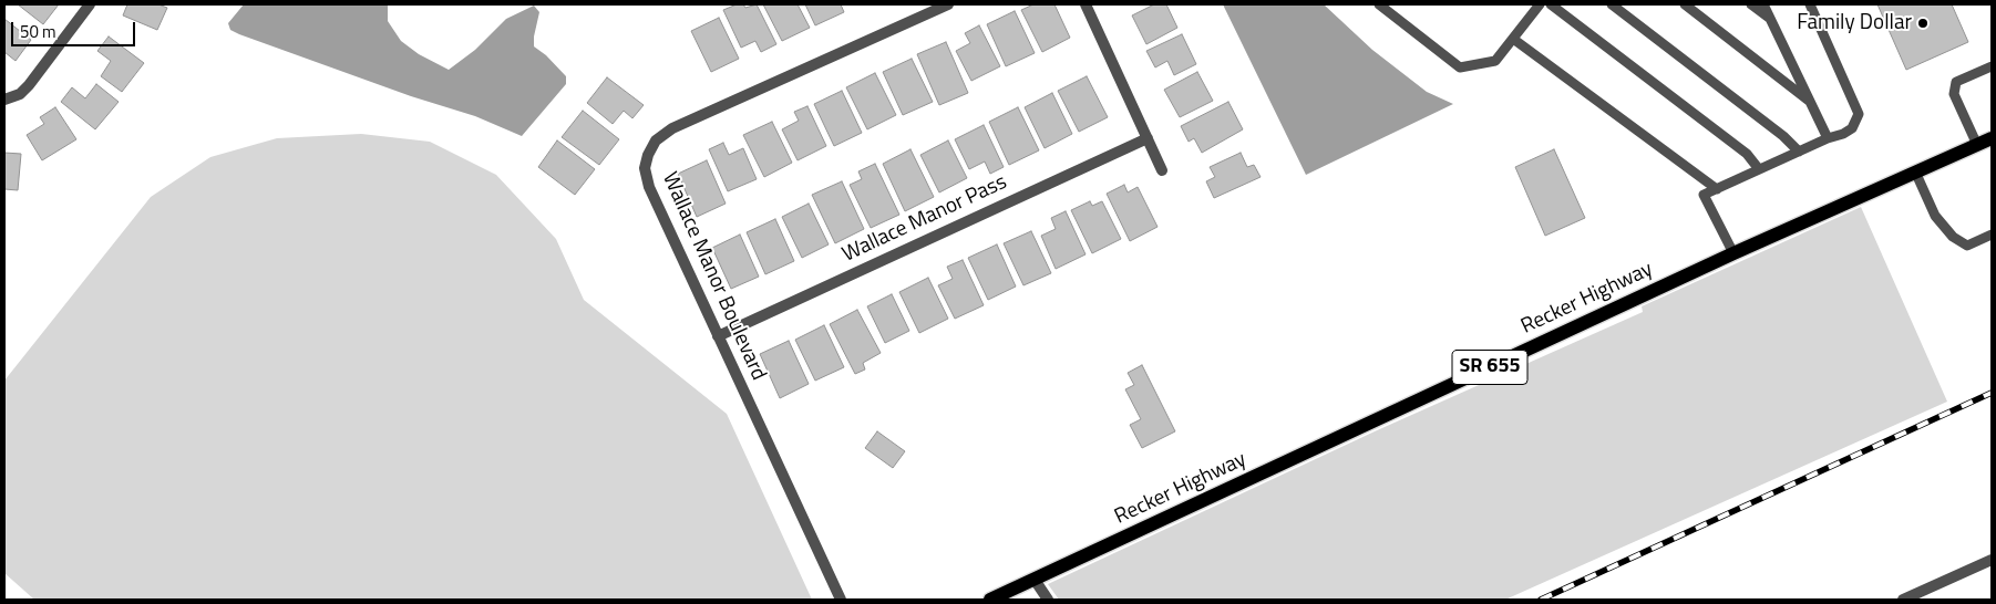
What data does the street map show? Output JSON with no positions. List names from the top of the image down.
{
  "streets": {
    "main road": ["Recker Highway", "SR 655"],
    "street": ["Wallace Manor Pass", "Wallace Manor Boulevard"]
  },
  "crossings": [
    ["Wallace Manor Pass", "Wallace Manor Boulevard"]
  ],
  "places": ["Family Dollar"],
  "scale_bar": "50 m"
}
